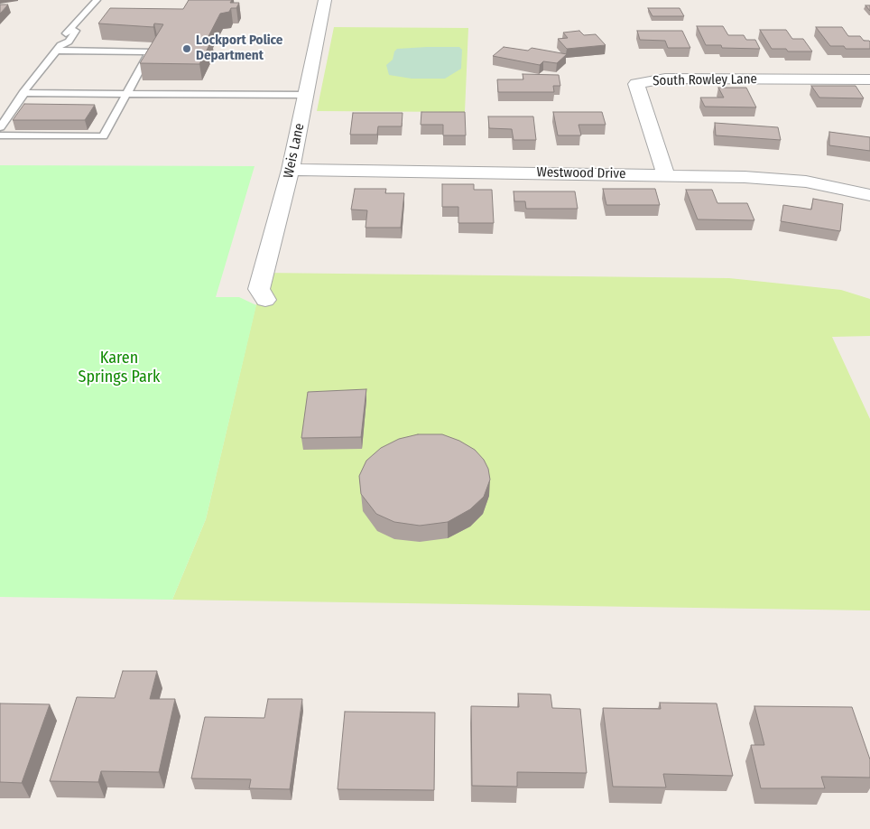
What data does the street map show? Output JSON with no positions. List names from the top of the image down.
{
  "streets": {
    "street": ["South Rowley Lane", "Weis Lane", "Westwood Drive"]
  },
  "crossings": [
    ["South Rowley Lane", "Westwood Drive"],
    ["Weis Lane", "Westwood Drive"]
  ],
  "parks": ["Karen Springs Park"],
  "places": ["Lockport Police Department"]
}
